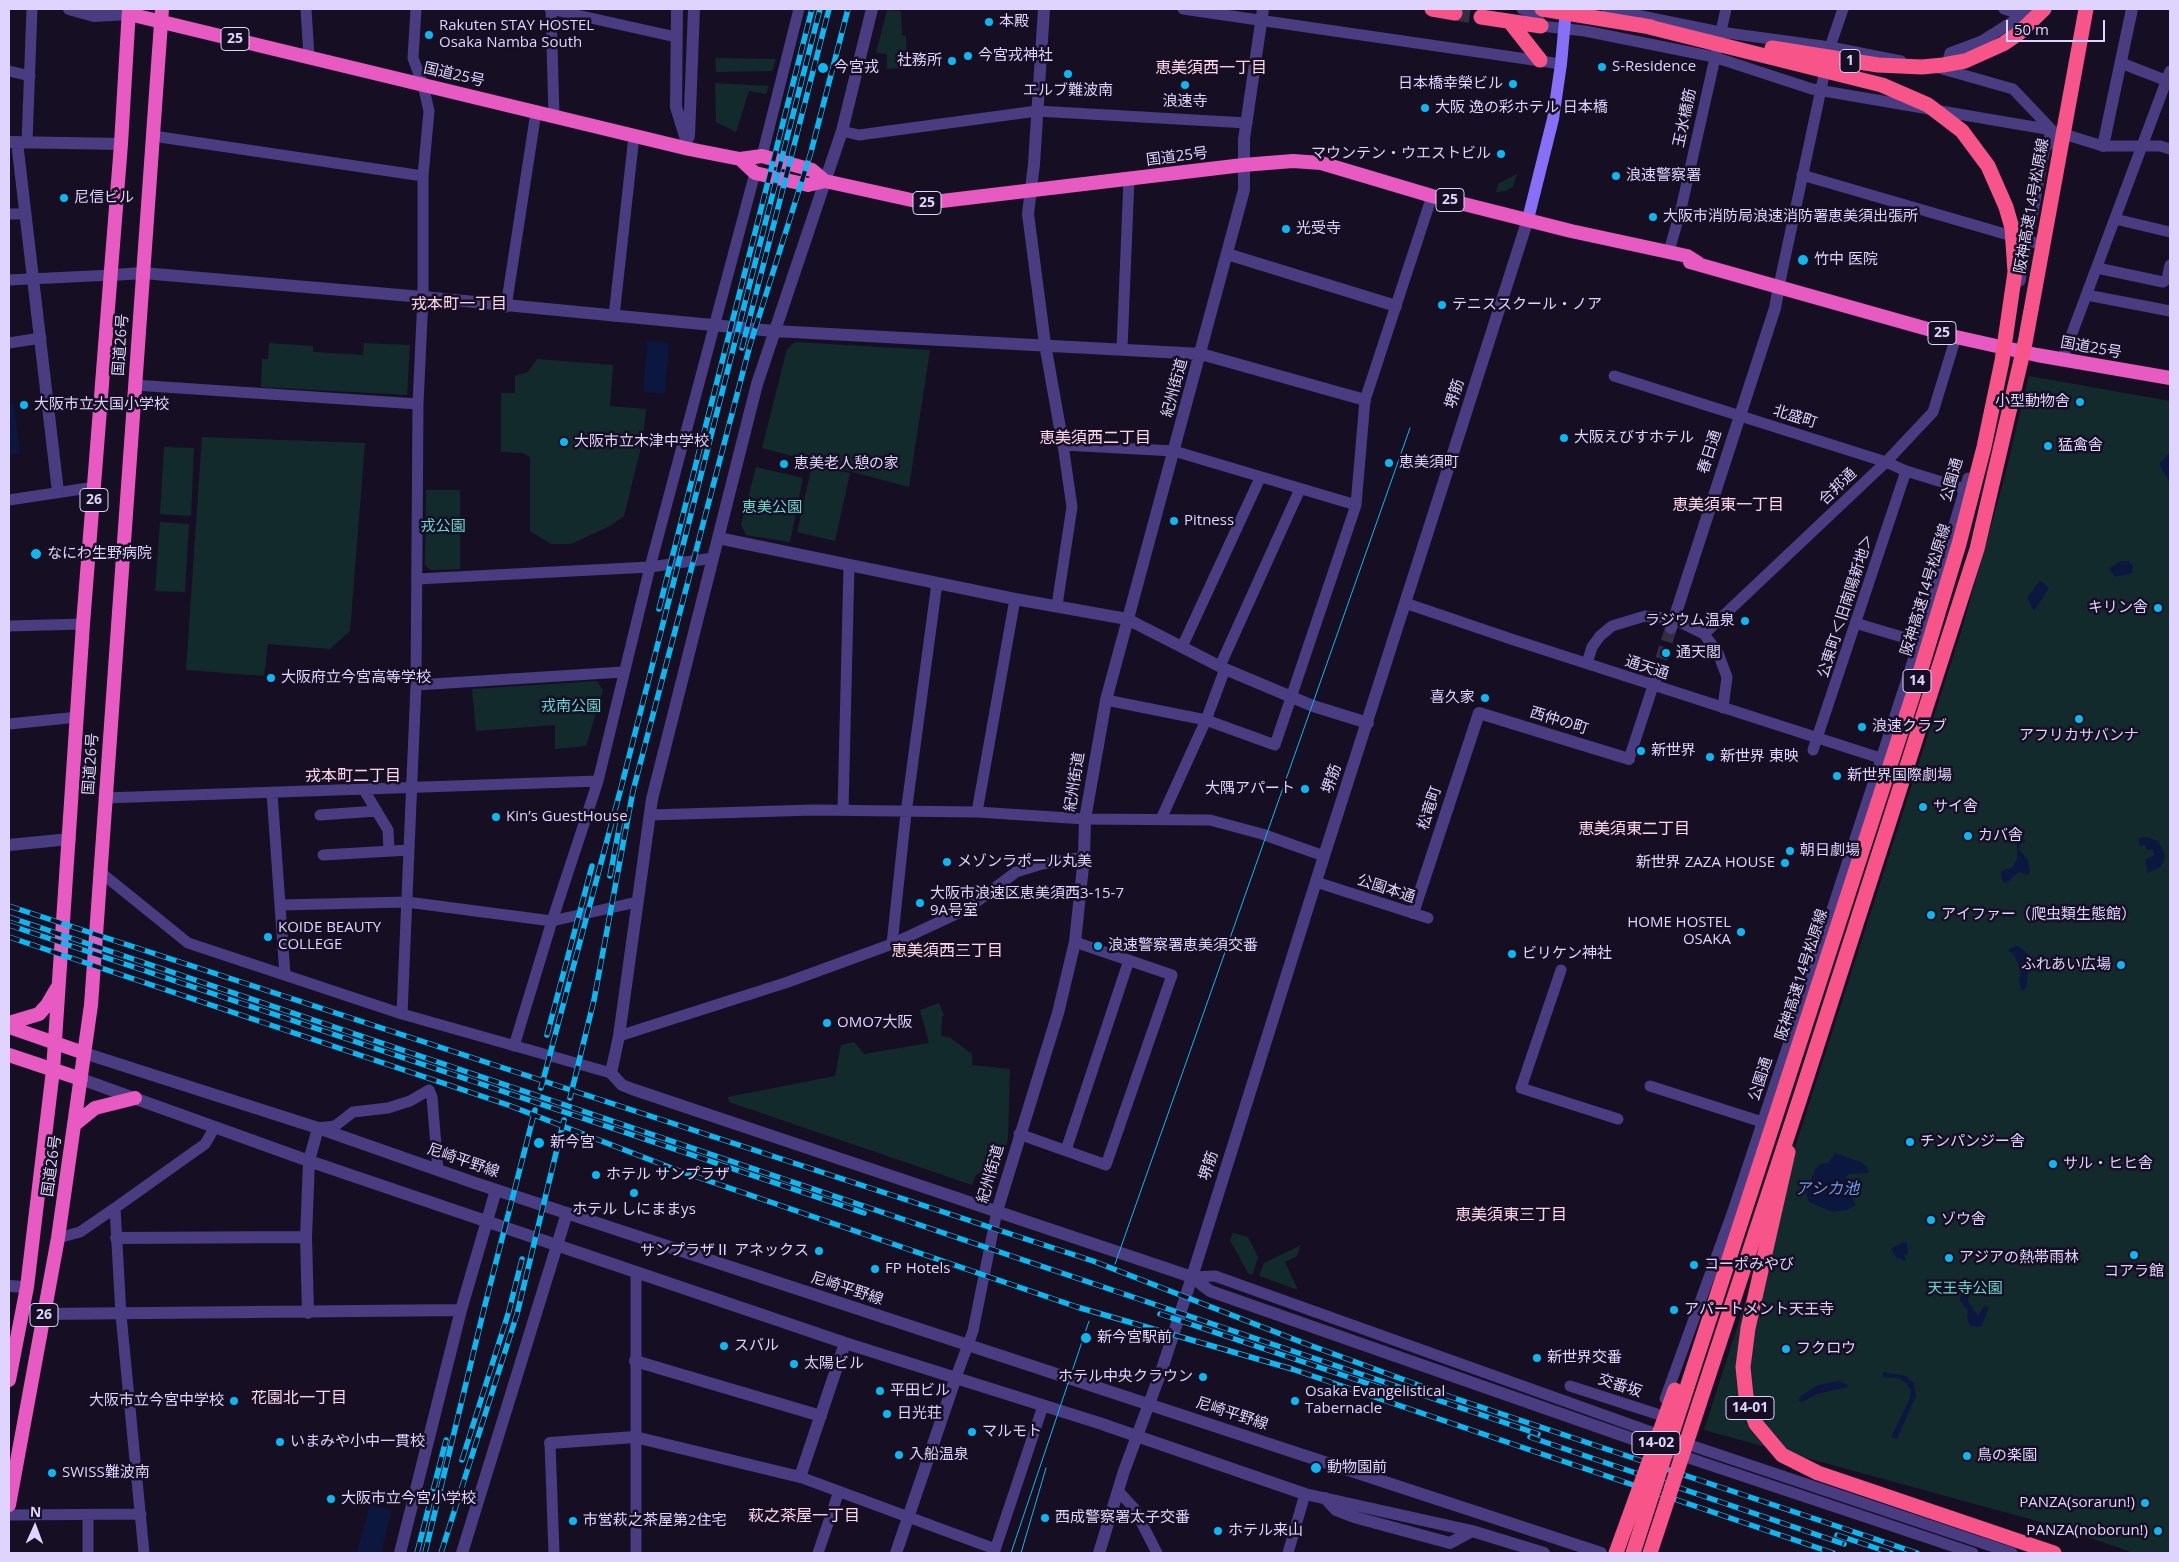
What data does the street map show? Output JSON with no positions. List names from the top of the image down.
{
  "streets": {
    "highway": [
      "25",
      "1",
      "国道25号",
      "阪神高速14号松原線",
      "国道26号",
      "26",
      "14",
      "14-01",
      "14-02"
    ],
    "main road": ["堺筋"],
    "street": [
      "玉水橋筋",
      "紀州街道",
      "北盛町",
      "春日通",
      "公園通",
      "合邦通",
      "公東町＜旧南陽新地＞",
      "通天通",
      "西仲の町",
      "松竜町",
      "公園本通",
      "尼崎平野線",
      "交番坂"
    ]
  },
  "crossings": [
    ["25", "国道25号"],
    ["25", "玉水橋筋"],
    ["25", "堺筋"],
    ["25", "春日通"],
    ["25", "公園通"],
    ["25", "合邦通"],
    ["1", "阪神高速14号松原線"],
    ["国道25号", "国道26号"],
    ["国道25号", "紀州街道"],
    ["国道25号", "堺筋"],
    ["国道25号", "公園通"],
    ["阪神高速14号松原線", "14-01"],
    ["阪神高速14号松原線", "14-02"],
    ["国道26号", "尼崎平野線"],
    ["紀州街道", "尼崎平野線"],
    ["堺筋", "通天通"],
    ["堺筋", "公園本通"],
    ["堺筋", "尼崎平野線"],
    ["北盛町", "春日通"],
    ["北盛町", "公園通"],
    ["北盛町", "合邦通"],
    ["北盛町", "公東町＜旧南陽新地＞"],
    ["公園通", "通天通"],
    ["公園通", "交番坂"],
    ["公東町＜旧南陽新地＞", "通天通"],
    ["西仲の町", "松竜町"],
    ["松竜町", "公園本通"]
  ],
  "districts": [
    "恵美須西一丁目",
    "戎本町一丁目",
    "恵美須西二丁目",
    "恵美須東一丁目",
    "戎本町二丁目",
    "恵美須東二丁目",
    "恵美須西三丁目",
    "恵美須東三丁目",
    "花園北一丁目",
    "萩之茶屋一丁目"
  ],
  "water": ["アシカ池"],
  "parks": [
    "恵美公園",
    "戎公園",
    "戎南公園",
    "天王寺公園"
  ],
  "places": [
    "本殿",
    "Rakuten STAY HOSTEL Osaka Namba South",
    "今宮戎神社",
    "社務所",
    "S-Residence",
    "今宮戎",
    "エルブ難波南",
    "日本橋幸榮ビル",
    "浪速寺",
    "大阪 逸の彩ホテル 日本橋",
    "マウンテン・ウエストビル",
    "浪速警察署",
    "尼信ビル",
    "大阪市消防局浪速消防署恵美須出張所",
    "光受寺",
    "竹中 医院",
    "テニススクール・ノア",
    "小型動物舎",
    "大阪市立大国小学校",
    "大阪えびすホテル",
    "大阪市立木津中学校",
    "猛禽舎",
    "恵美須町",
    "恵美老人憩の家",
    "Pitness",
    "なにわ生野病院",
    "キリン舎",
    "ラジウム温泉",
    "通天閣",
    "大阪府立今宮高等学校",
    "喜久家",
    "アフリカサバンナ",
    "浪速クラブ",
    "新世界",
    "新世界 東映",
    "新世界国際劇場",
    "大隅アパート",
    "サイ舎",
    "Kin’s GuestHouse",
    "カバ舎",
    "朝日劇場",
    "メゾンラポール丸美",
    "新世界 ZAZA HOUSE",
    "大阪市浪速区恵美須西3-15-7 9A号室",
    "アイファー（爬虫類生態館）",
    "HOME HOSTEL OSAKA",
    "KOIDE BEAUTY COLLEGE",
    "浪速警察署恵美須交番",
    "ビリケン神社",
    "ふれあい広場",
    "OMO7大阪",
    "チンパンジー舎",
    "新今宮",
    "サル・ヒヒ舎",
    "ホテル サンプラザ",
    "ホテル しにままys",
    "ゾウ舎",
    "サンプラザⅡ アネックス",
    "コアラ館",
    "アジアの熱帯雨林",
    "コーポみやび",
    "FP Hotels",
    "アパートメント天王寺",
    "新今宮駅前",
    "スバル",
    "フクロウ",
    "新世界交番",
    "太陽ビル",
    "ホテル中央クラウン",
    "平田ビル",
    "大阪市立今宮中学校",
    "Osaka Evangelistical Tabernacle",
    "日光荘",
    "マルモト",
    "いまみや小中一貫校",
    "入船温泉",
    "鳥の楽園",
    "動物園前",
    "SWISS難波南",
    "大阪市立今宮小学校",
    "PANZA(sorarun!)",
    "西成警察署太子交番",
    "市営萩之茶屋第2住宅",
    "ホテル来山",
    "PANZA(noborun!)"
  ],
  "scale_bar": "50 m",
  "north": "top"
}
